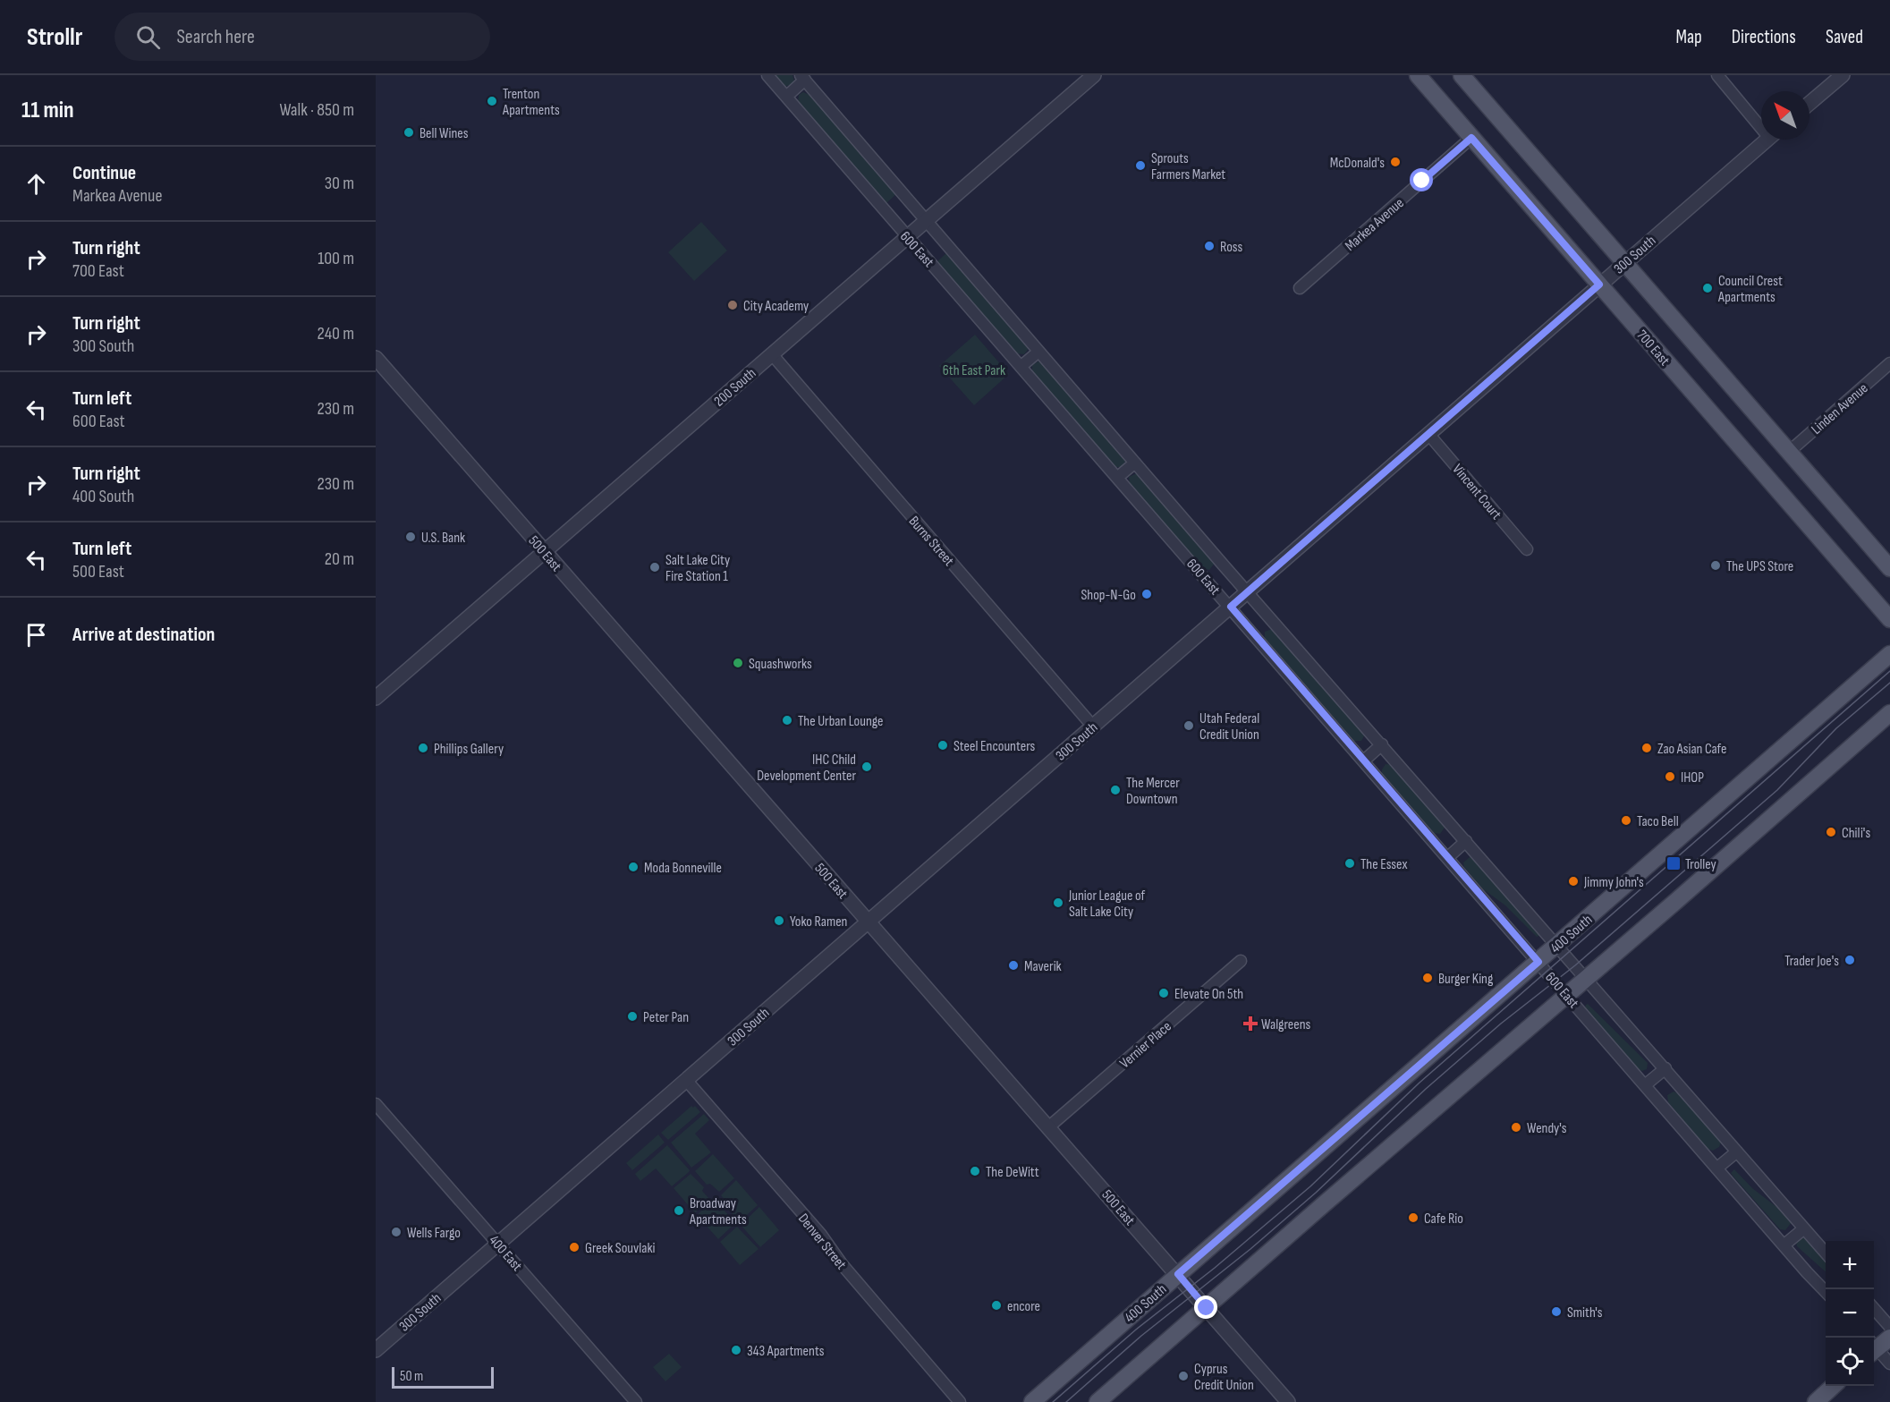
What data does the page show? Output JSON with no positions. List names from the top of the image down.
{
  "streets": {
    "main road": ["700 East", "400 South"],
    "street": [
      "Markea Avenue",
      "600 East",
      "300 South",
      "200 South",
      "Linden Avenue",
      "Vincent Court",
      "Burns Street",
      "500 East",
      "Vernier Place",
      "Denver Street",
      "400 East"
    ]
  },
  "crossings": [
    ["Markea Avenue", "700 East"],
    ["600 East", "300 South"],
    ["600 East", "200 South"],
    ["600 East", "400 South"],
    ["300 South", "700 East"],
    ["300 South", "Vincent Court"],
    ["300 South", "Burns Street"],
    ["300 South", "500 East"],
    ["300 South", "Denver Street"],
    ["300 South", "400 East"],
    ["200 South", "Burns Street"],
    ["200 South", "500 East"],
    ["500 East", "400 South"],
    ["500 East", "Vernier Place"]
  ],
  "parks": ["6th East Park"],
  "places": {
    "other": [
      "Trenton Apartments",
      "Bell Wines",
      "McDonald's",
      "Sprouts Farmers Market",
      "Ross",
      "Council Crest Apartments",
      "City Academy",
      "U.S. Bank",
      "The UPS Store",
      "Salt Lake City Fire Station 1",
      "Shop-N-Go",
      "Squashworks",
      "The Urban Lounge",
      "Utah Federal Credit Union",
      "Steel Encounters",
      "Phillips Gallery",
      "Zao Asian Cafe",
      "IHC Child Development Center",
      "IHOP",
      "The Mercer Downtown",
      "Taco Bell",
      "Chili's",
      "The Essex",
      "Moda Bonneville",
      "Jimmy John's",
      "Junior League of Salt Lake City",
      "Yoko Ramen",
      "Trader Joe's",
      "Maverik",
      "Burger King",
      "Elevate On 5th",
      "Peter Pan",
      "Wendy's",
      "The DeWitt",
      "Broadway Apartments",
      "Cafe Rio",
      "Wells Fargo",
      "Greek Souvlaki",
      "encore",
      "Smith's",
      "343 Apartments",
      "Cyprus Credit Union"
    ],
    "transit": ["Trolley"],
    "health": ["Walgreens"]
  },
  "scale_bar": "50 m",
  "north": "top left",
  "page": {
    "header": "Strollr",
    "search": "Search here",
    "nav": ["Map", "Directions", "Saved"],
    "heading": ["11 min", "Walk · 850 m"],
    "list": [
      ["Continue", "Markea Avenue", "30 m"],
      ["Turn right", "700 East", "100 m"],
      ["Turn right", "300 South", "240 m"],
      ["Turn left", "600 East", "230 m"],
      ["Turn right", "400 South", "230 m"],
      ["Turn left", "500 East", "20 m"],
      "Arrive at destination"
    ],
    "map_buttons": ["+", "−"],
    "scale": "50 m"
  }
}
